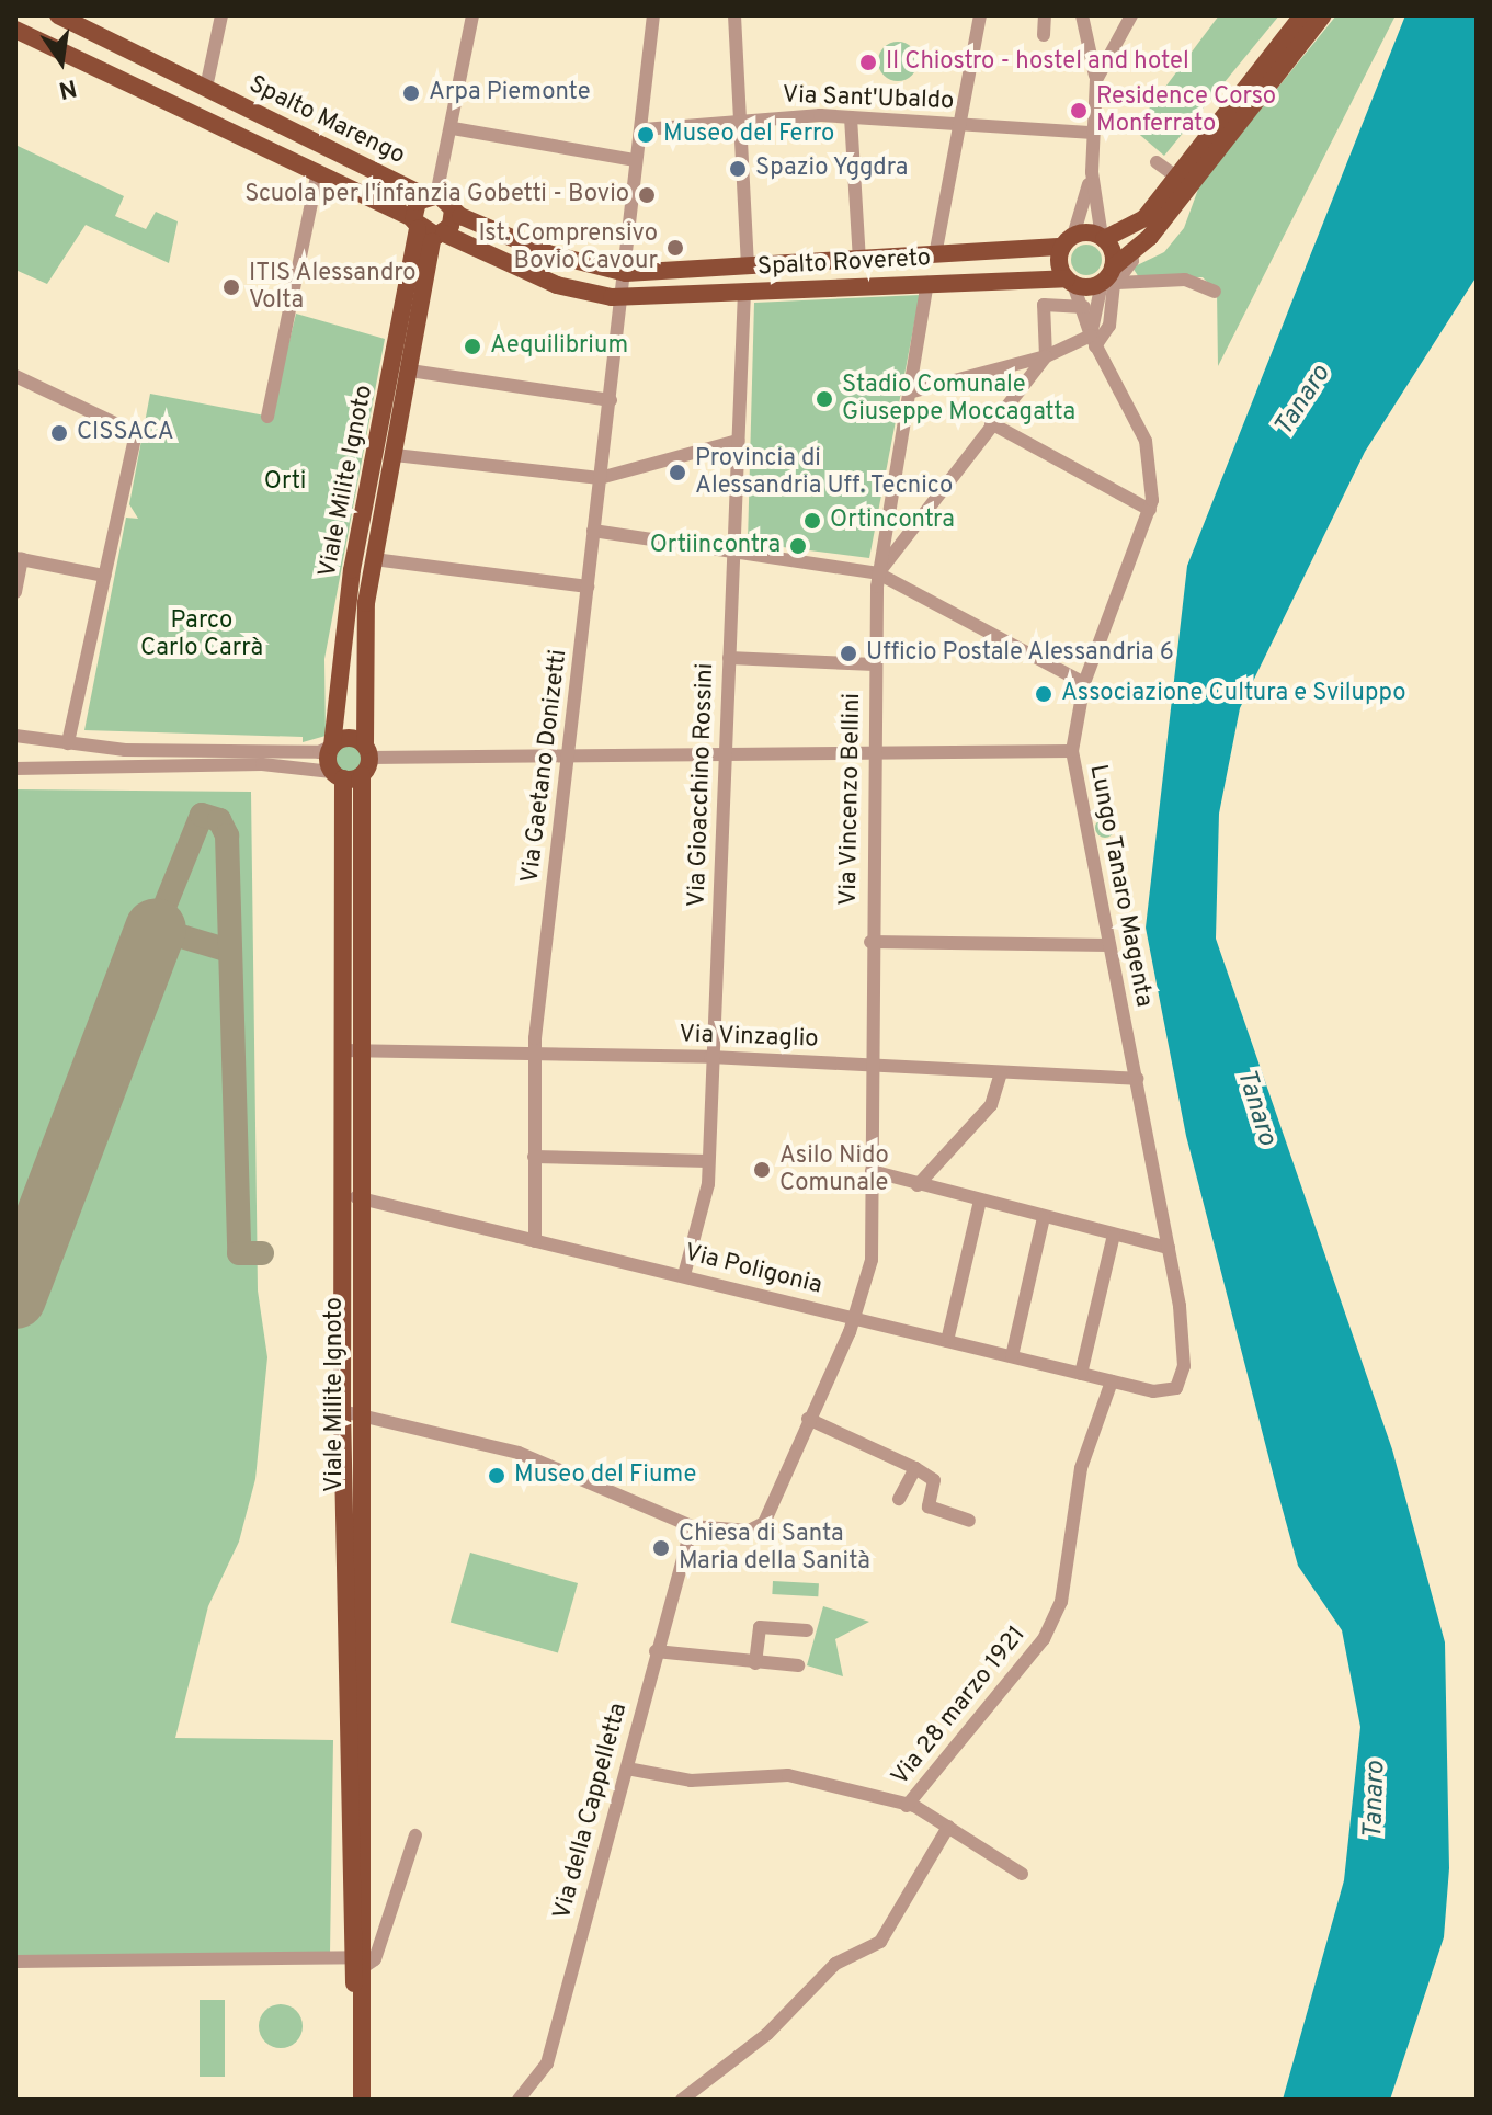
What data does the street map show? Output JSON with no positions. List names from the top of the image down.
{
  "streets": {
    "main road": ["Spalto Marengo", "Spalto Rovereto", "Viale Milite Ignoto"],
    "street": [
      "Via Sant'Ubaldo",
      "Via Gaetano Donizetti",
      "Via Gioacchino Rossini",
      "Via Vincenzo Bellini",
      "Lungo Tanaro Magenta",
      "Via Vinzaglio",
      "Via Poligonia",
      "Via 28 marzo 1921",
      "Via della Cappelletta"
    ]
  },
  "crossings": [
    ["Via Sant'Ubaldo", "Via Gaetano Donizetti"],
    ["Spalto Marengo", "Viale Milite Ignoto"],
    ["Spalto Rovereto", "Via Gaetano Donizetti"],
    ["Spalto Rovereto", "Via Gioacchino Rossini"],
    ["Spalto Rovereto", "Via Vincenzo Bellini"],
    ["Spalto Rovereto", "Lungo Tanaro Magenta"],
    ["Viale Milite Ignoto", "Via Vinzaglio"],
    ["Viale Milite Ignoto", "Via Poligonia"],
    ["Via Gaetano Donizetti", "Via Vinzaglio"],
    ["Via Gaetano Donizetti", "Via Poligonia"],
    ["Via Gioacchino Rossini", "Via Vinzaglio"],
    ["Via Gioacchino Rossini", "Via Poligonia"],
    ["Via Vincenzo Bellini", "Via Vinzaglio"],
    ["Via Vincenzo Bellini", "Via Poligonia"],
    ["Via Vincenzo Bellini", "Via della Cappelletta"],
    ["Lungo Tanaro Magenta", "Via Vinzaglio"],
    ["Lungo Tanaro Magenta", "Via Poligonia"],
    ["Via Poligonia", "Via 28 marzo 1921"]
  ],
  "water": ["Tanaro"],
  "parks": ["Orti", "Parco Carlo Carrà"],
  "places": [
    "Il Chiostro - hostel and hotel",
    "Arpa Piemonte",
    "Residence Corso Monferrato",
    "Museo del Ferro",
    "Spazio Yggdra",
    "Scuola per l'infanzia Gobetti - Bovio",
    "Ist. Comprensivo Bovio Cavour",
    "ITIS Alessandro Volta",
    "Aequilibrium",
    "Stadio Comunale Giuseppe Moccagatta",
    "CISSACA",
    "Provincia di Alessandria Uff. Tecnico",
    "Ortincontra",
    "Ortiincontra",
    "Ufficio Postale Alessandria 6",
    "Associazione Cultura e Sviluppo",
    "Asilo Nido Comunale",
    "Museo del Fiume",
    "Chiesa di Santa Maria della Sanità"
  ],
  "north": "bottom"
}
